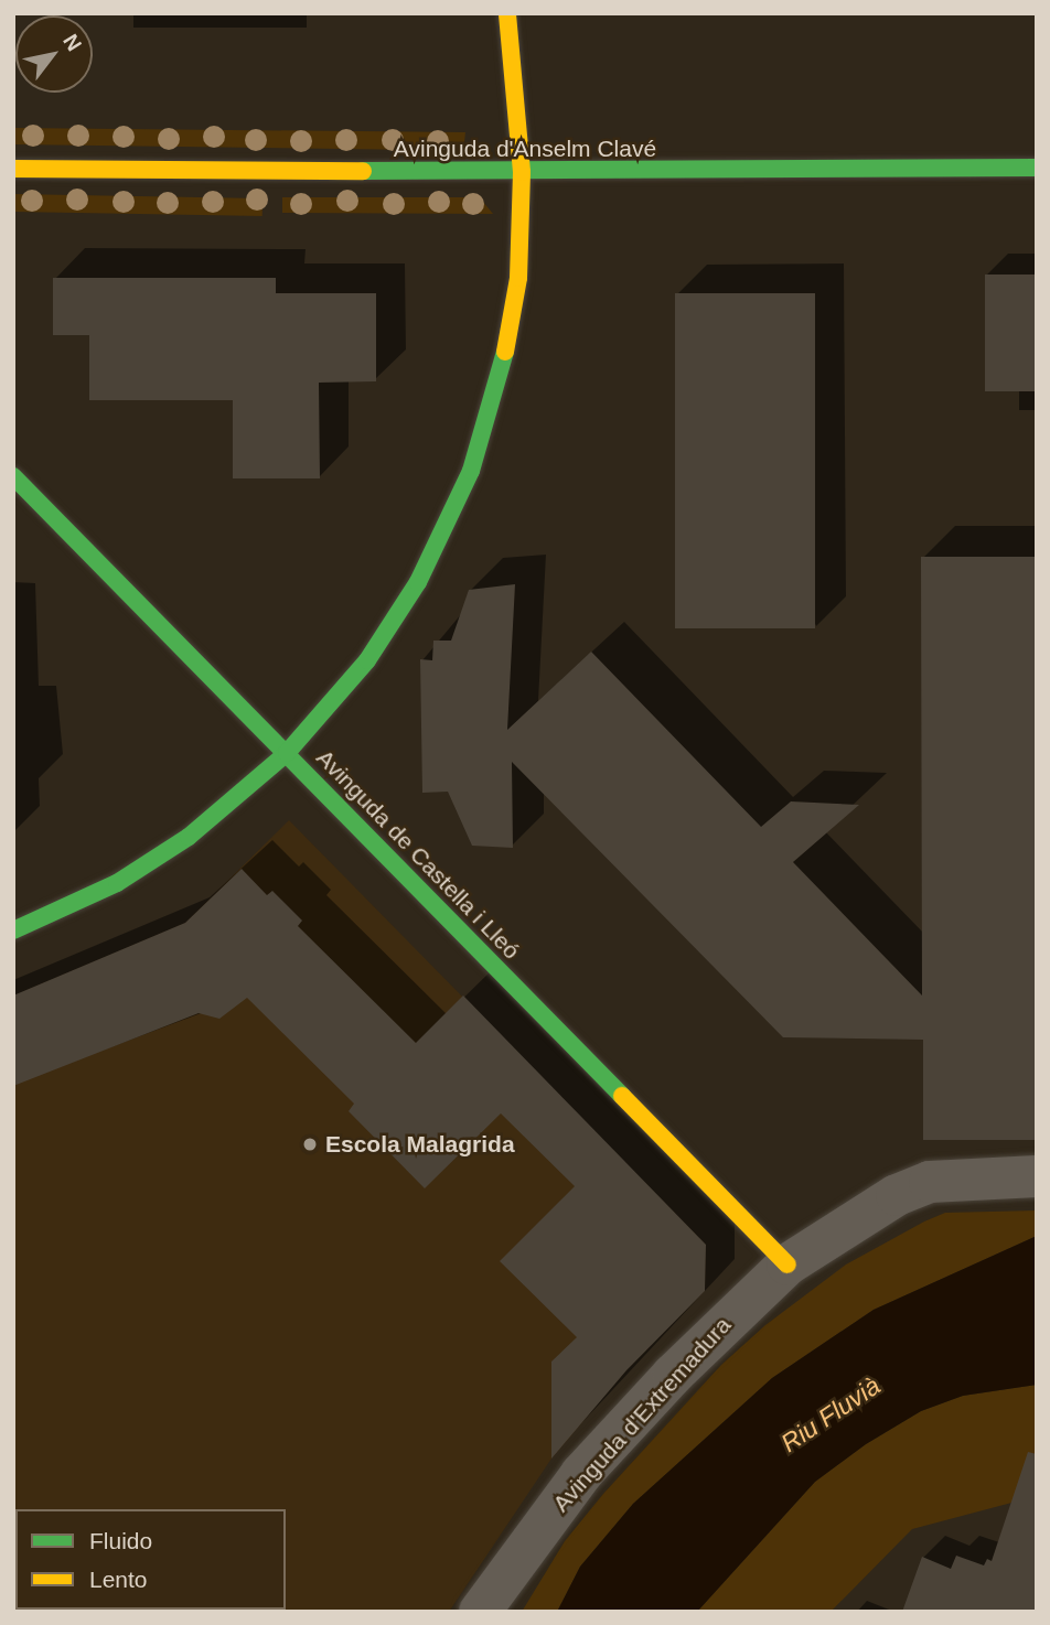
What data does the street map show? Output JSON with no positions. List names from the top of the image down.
{
  "streets": {
    "street": ["Avinguda d'Anselm Clavé", "Avinguda de Castella i Lleó", "Avinguda d'Extremadura"]
  },
  "crossings": [
    ["Avinguda de Castella i Lleó", "Avinguda d'Extremadura"]
  ],
  "water": ["Riu Fluvià"],
  "places": ["Escola Malagrida"],
  "legend": ["Fluido", "Lento"],
  "north": "top right"
}
